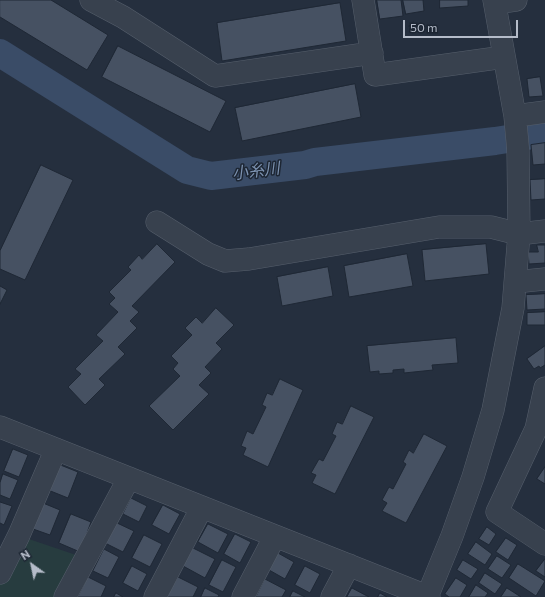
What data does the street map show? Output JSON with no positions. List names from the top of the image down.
{
  "water": ["小糸川"],
  "scale_bar": "50 m",
  "north": "top left"
}
